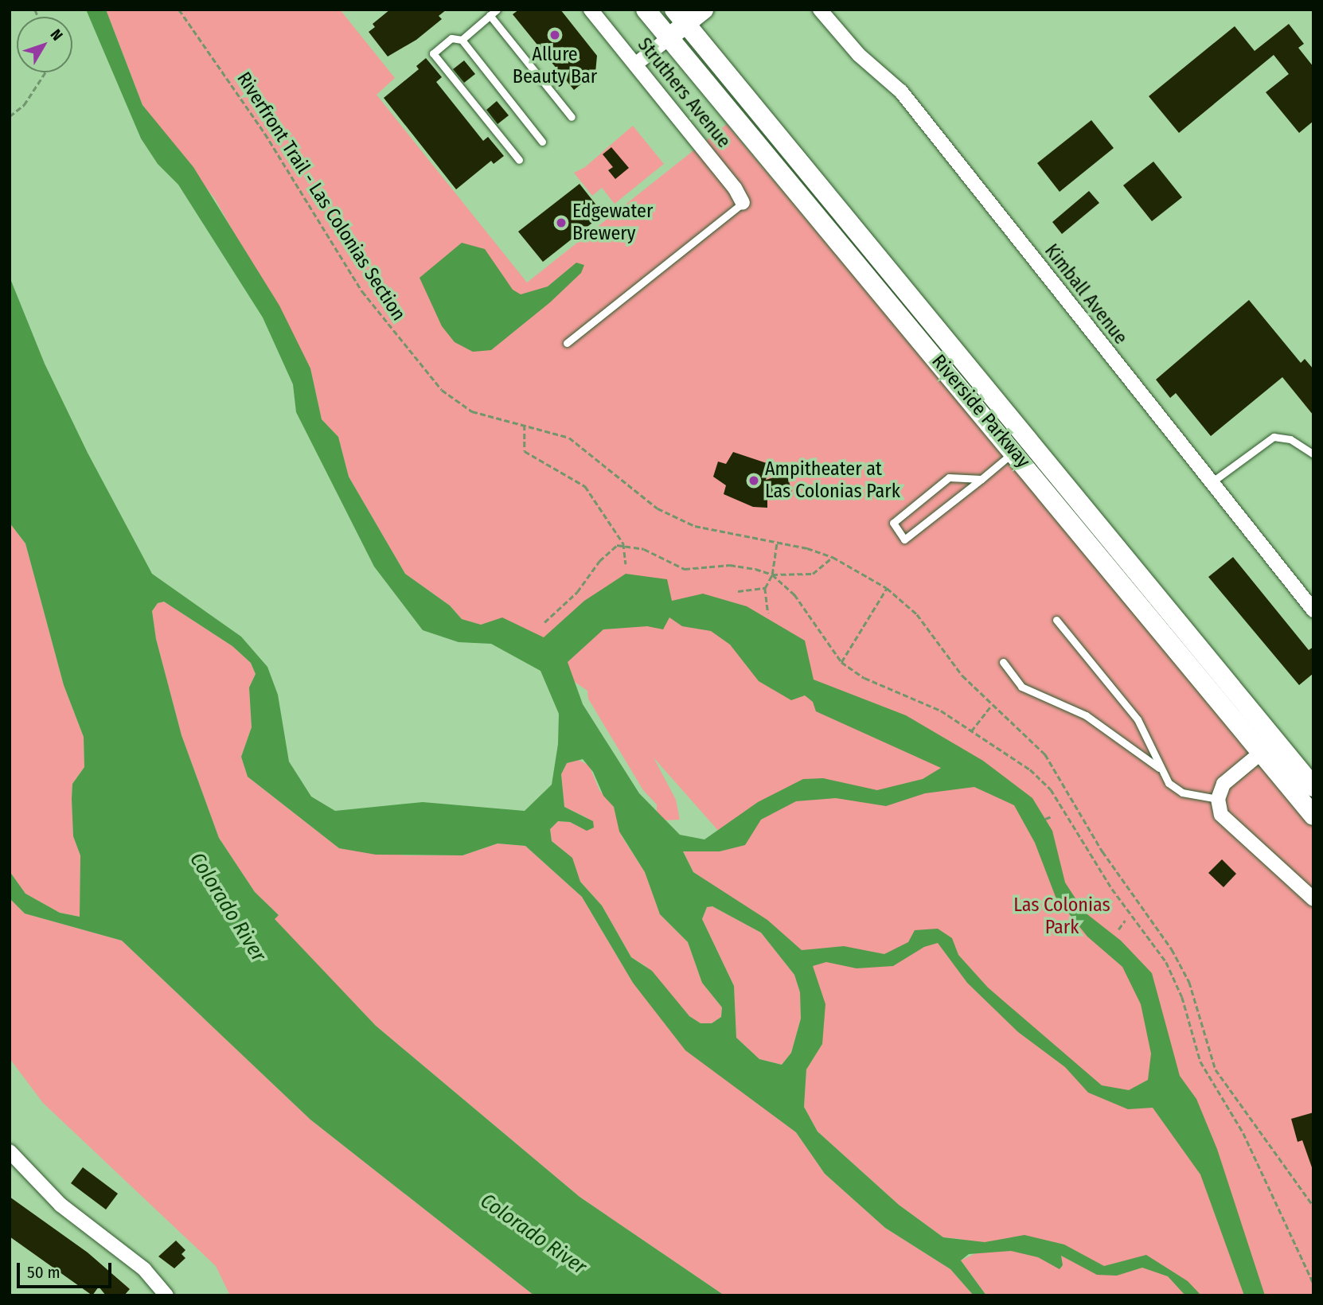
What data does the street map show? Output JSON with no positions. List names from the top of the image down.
{
  "streets": {
    "main road": ["Riverside Parkway"],
    "street": ["Struthers Avenue", "Kimball Avenue"],
    "path": ["Riverfront Trail - Las Colonias Section"]
  },
  "water": ["Colorado River"],
  "parks": ["Las Colonias Park"],
  "places": ["Allure Beauty Bar", "Edgewater Brewery", "Ampitheater at Las Colonias Park"],
  "scale_bar": "50 m",
  "north": "top right"
}
